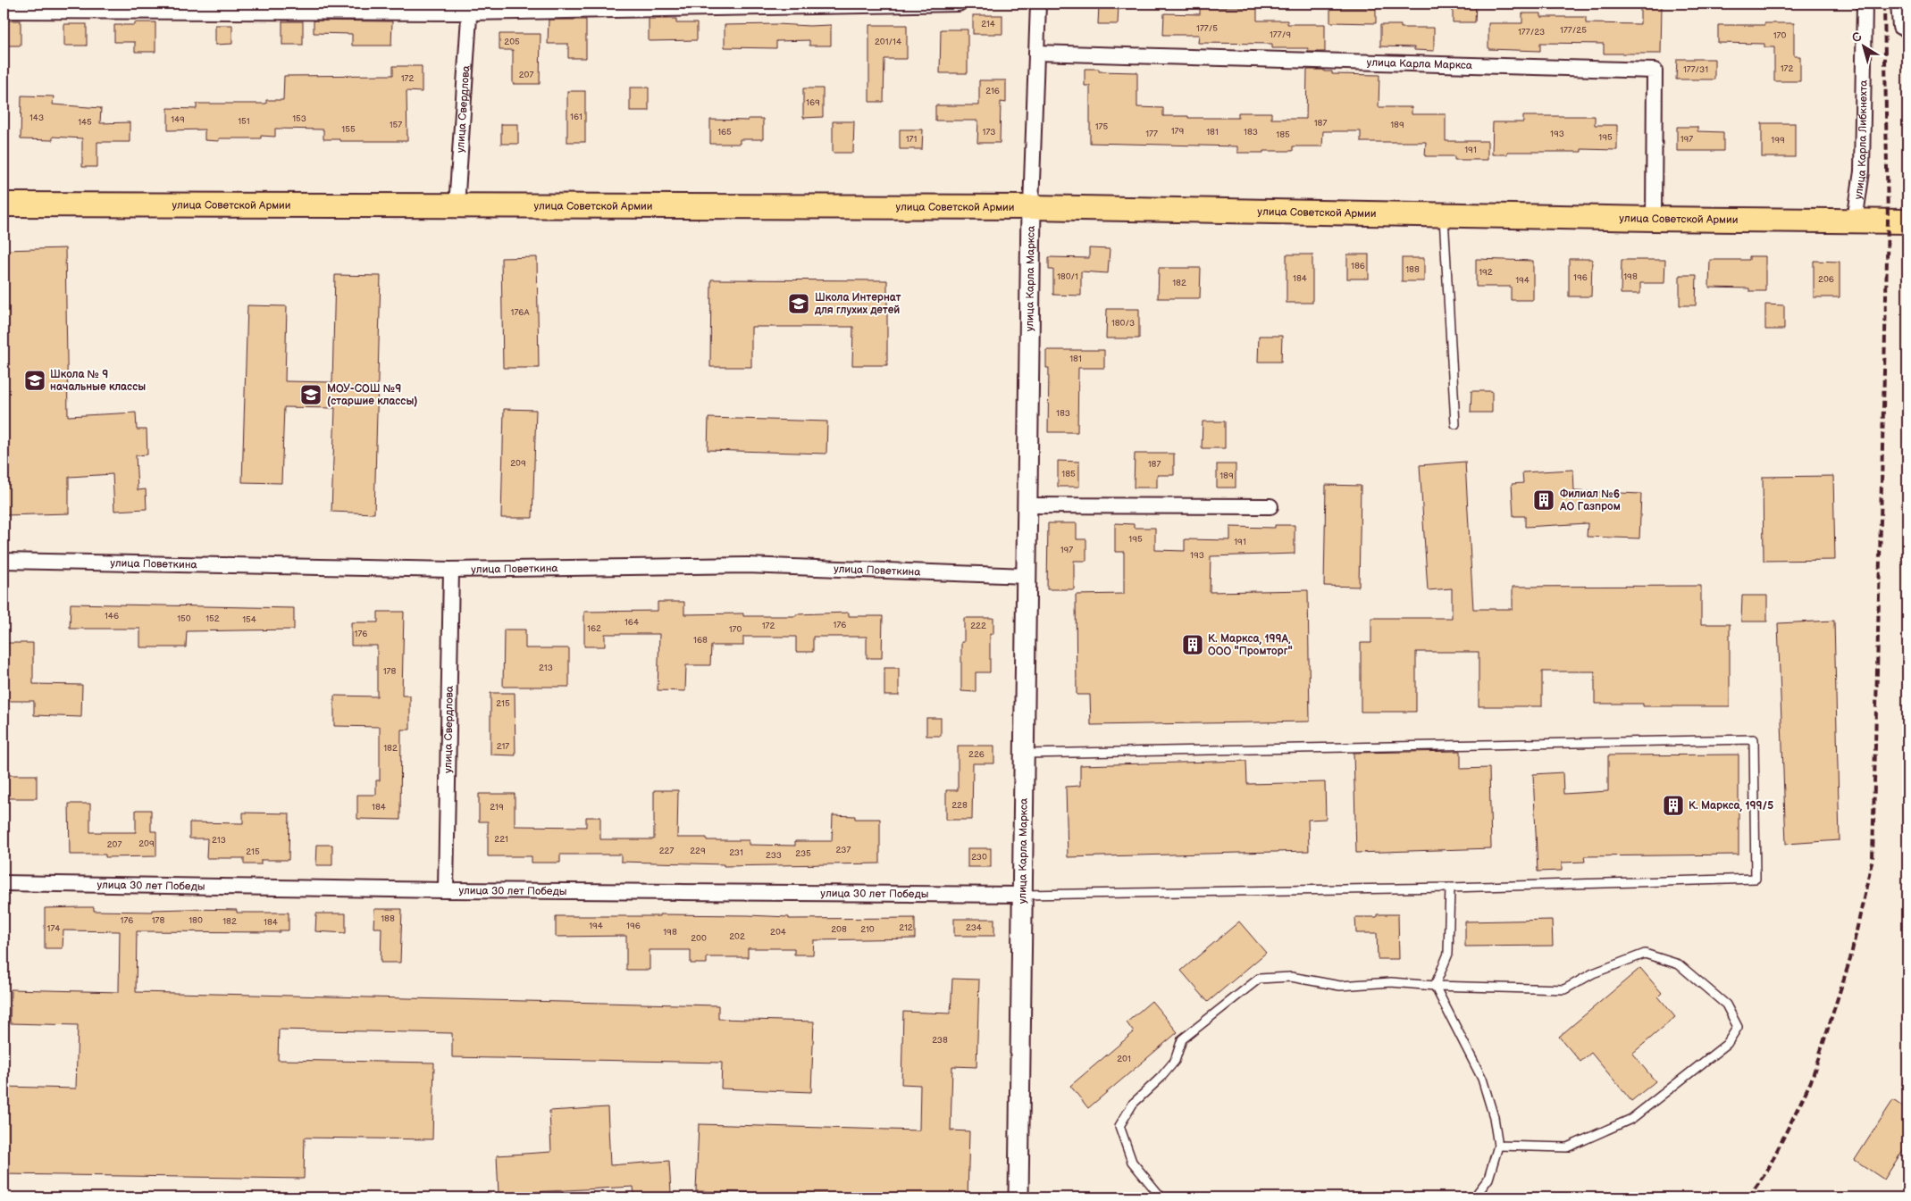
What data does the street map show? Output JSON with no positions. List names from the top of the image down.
{
  "streets": {
    "main road": ["улица Советской Армии"],
    "street": [
      "улица Карла Маркса",
      "улица Свердлова",
      "улица Карла Либкнехта",
      "улица Поветкина",
      "улица 30 лет Победы"
    ]
  },
  "crossings": [
    ["улица Карла Маркса", "улица Советской Армии"],
    ["улица Карла Маркса", "улица Поветкина"],
    ["улица Карла Маркса", "улица 30 лет Победы"],
    ["улица Свердлова", "улица Советской Армии"],
    ["улица Свердлова", "улица Поветкина"],
    ["улица Свердлова", "улица 30 лет Победы"],
    ["улица Карла Либкнехта", "улица Советской Армии"]
  ],
  "places": {
    "school or university": ["Школа Интернат для глухих детей", "Школа № 9 начальные классы", "МОУ-СОШ №9 (старшие классы)"],
    "building": ["Филиал №6 АО Газпром", "К. Маркса, 199А, ООО \"Промторг\"", "К. Маркса, 199/5"]
  },
  "house_numbers": [
    "214",
    "177/5",
    "177/25",
    "177/23",
    "177/9",
    "170",
    "205",
    "201/14",
    "172",
    "177/31",
    "207",
    "172",
    "216",
    "169",
    "161",
    "143",
    "153",
    "149",
    "151",
    "145",
    "187",
    "157",
    "189",
    "175",
    "155",
    "179",
    "165",
    "173",
    "181",
    "183",
    "177",
    "193",
    "185",
    "195",
    "171",
    "197",
    "199",
    "191",
    "186",
    "188",
    "192",
    "180/1",
    "198",
    "196",
    "184",
    "206",
    "194",
    "182",
    "176А",
    "180/3",
    "181",
    "183",
    "209",
    "187",
    "185",
    "189",
    "195",
    "191",
    "197",
    "193",
    "146",
    "150",
    "152",
    "154",
    "164",
    "176",
    "172",
    "222",
    "162",
    "170",
    "176",
    "168",
    "213",
    "178",
    "215",
    "217",
    "182",
    "226",
    "228",
    "184",
    "219",
    "221",
    "213",
    "209",
    "207",
    "237",
    "227",
    "229",
    "215",
    "231",
    "235",
    "233",
    "230",
    "188",
    "176",
    "178",
    "180",
    "182",
    "184",
    "194",
    "196",
    "212",
    "234",
    "174",
    "208",
    "210",
    "198",
    "204",
    "202",
    "200",
    "238",
    "201"
  ],
  "north": "top left"
}
